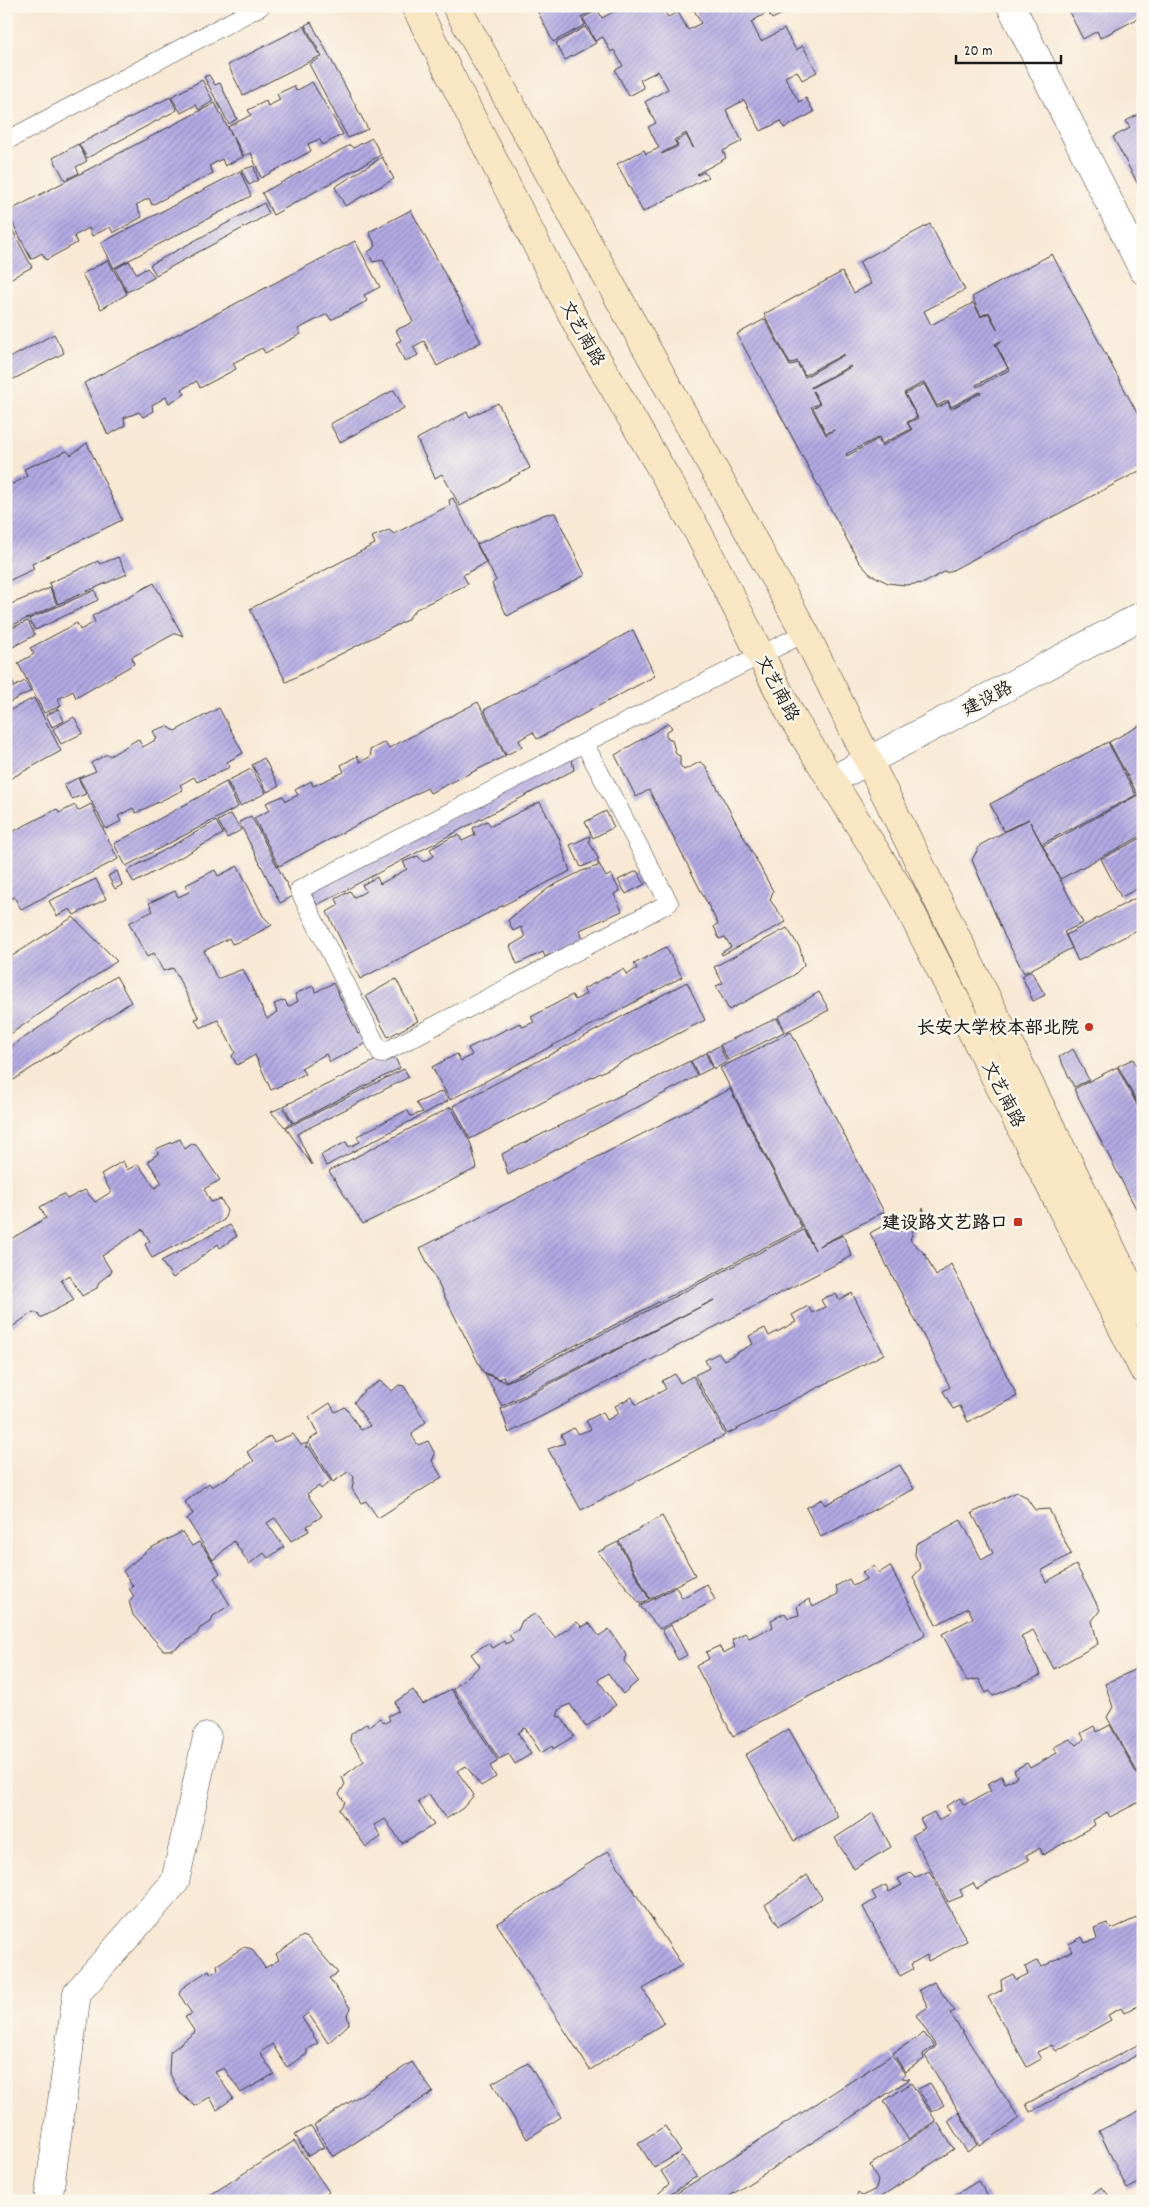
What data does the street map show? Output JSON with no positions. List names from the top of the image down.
{
  "streets": {
    "main road": ["文艺南路"],
    "street": ["建设路"]
  },
  "crossings": [
    ["文艺南路", "建设路"]
  ],
  "places": {
    "other": ["长安大学校本部北院"],
    "transit": ["建设路文艺路口"]
  },
  "scale_bar": "20 m"
}
